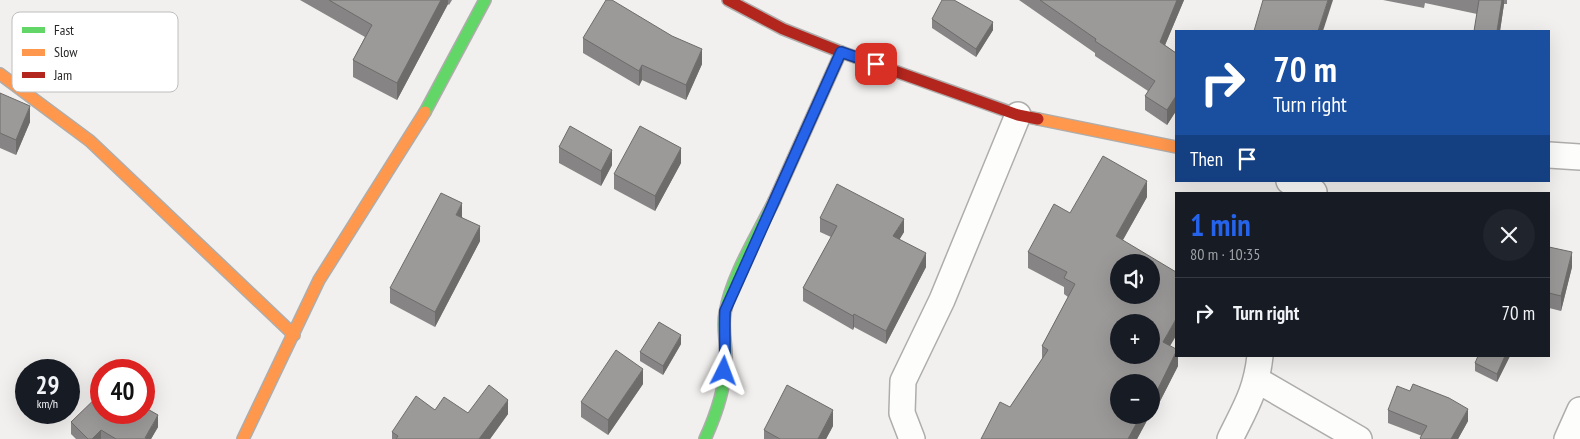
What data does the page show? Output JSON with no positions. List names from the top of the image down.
{
  "legend": ["Fast", "Slow", "Jam"],
  "page": {
    "turn": ["70 m", "Turn right"],
    "then": "Then",
    "heading": ["1 min", "80 m · 10:35"],
    "map_buttons": ["+", "−"],
    "list": [
      {
        "name": "Turn right",
        "value": "70 m"
      }
    ],
    "speed": "29 km/h",
    "limit": "40"
  }
}
